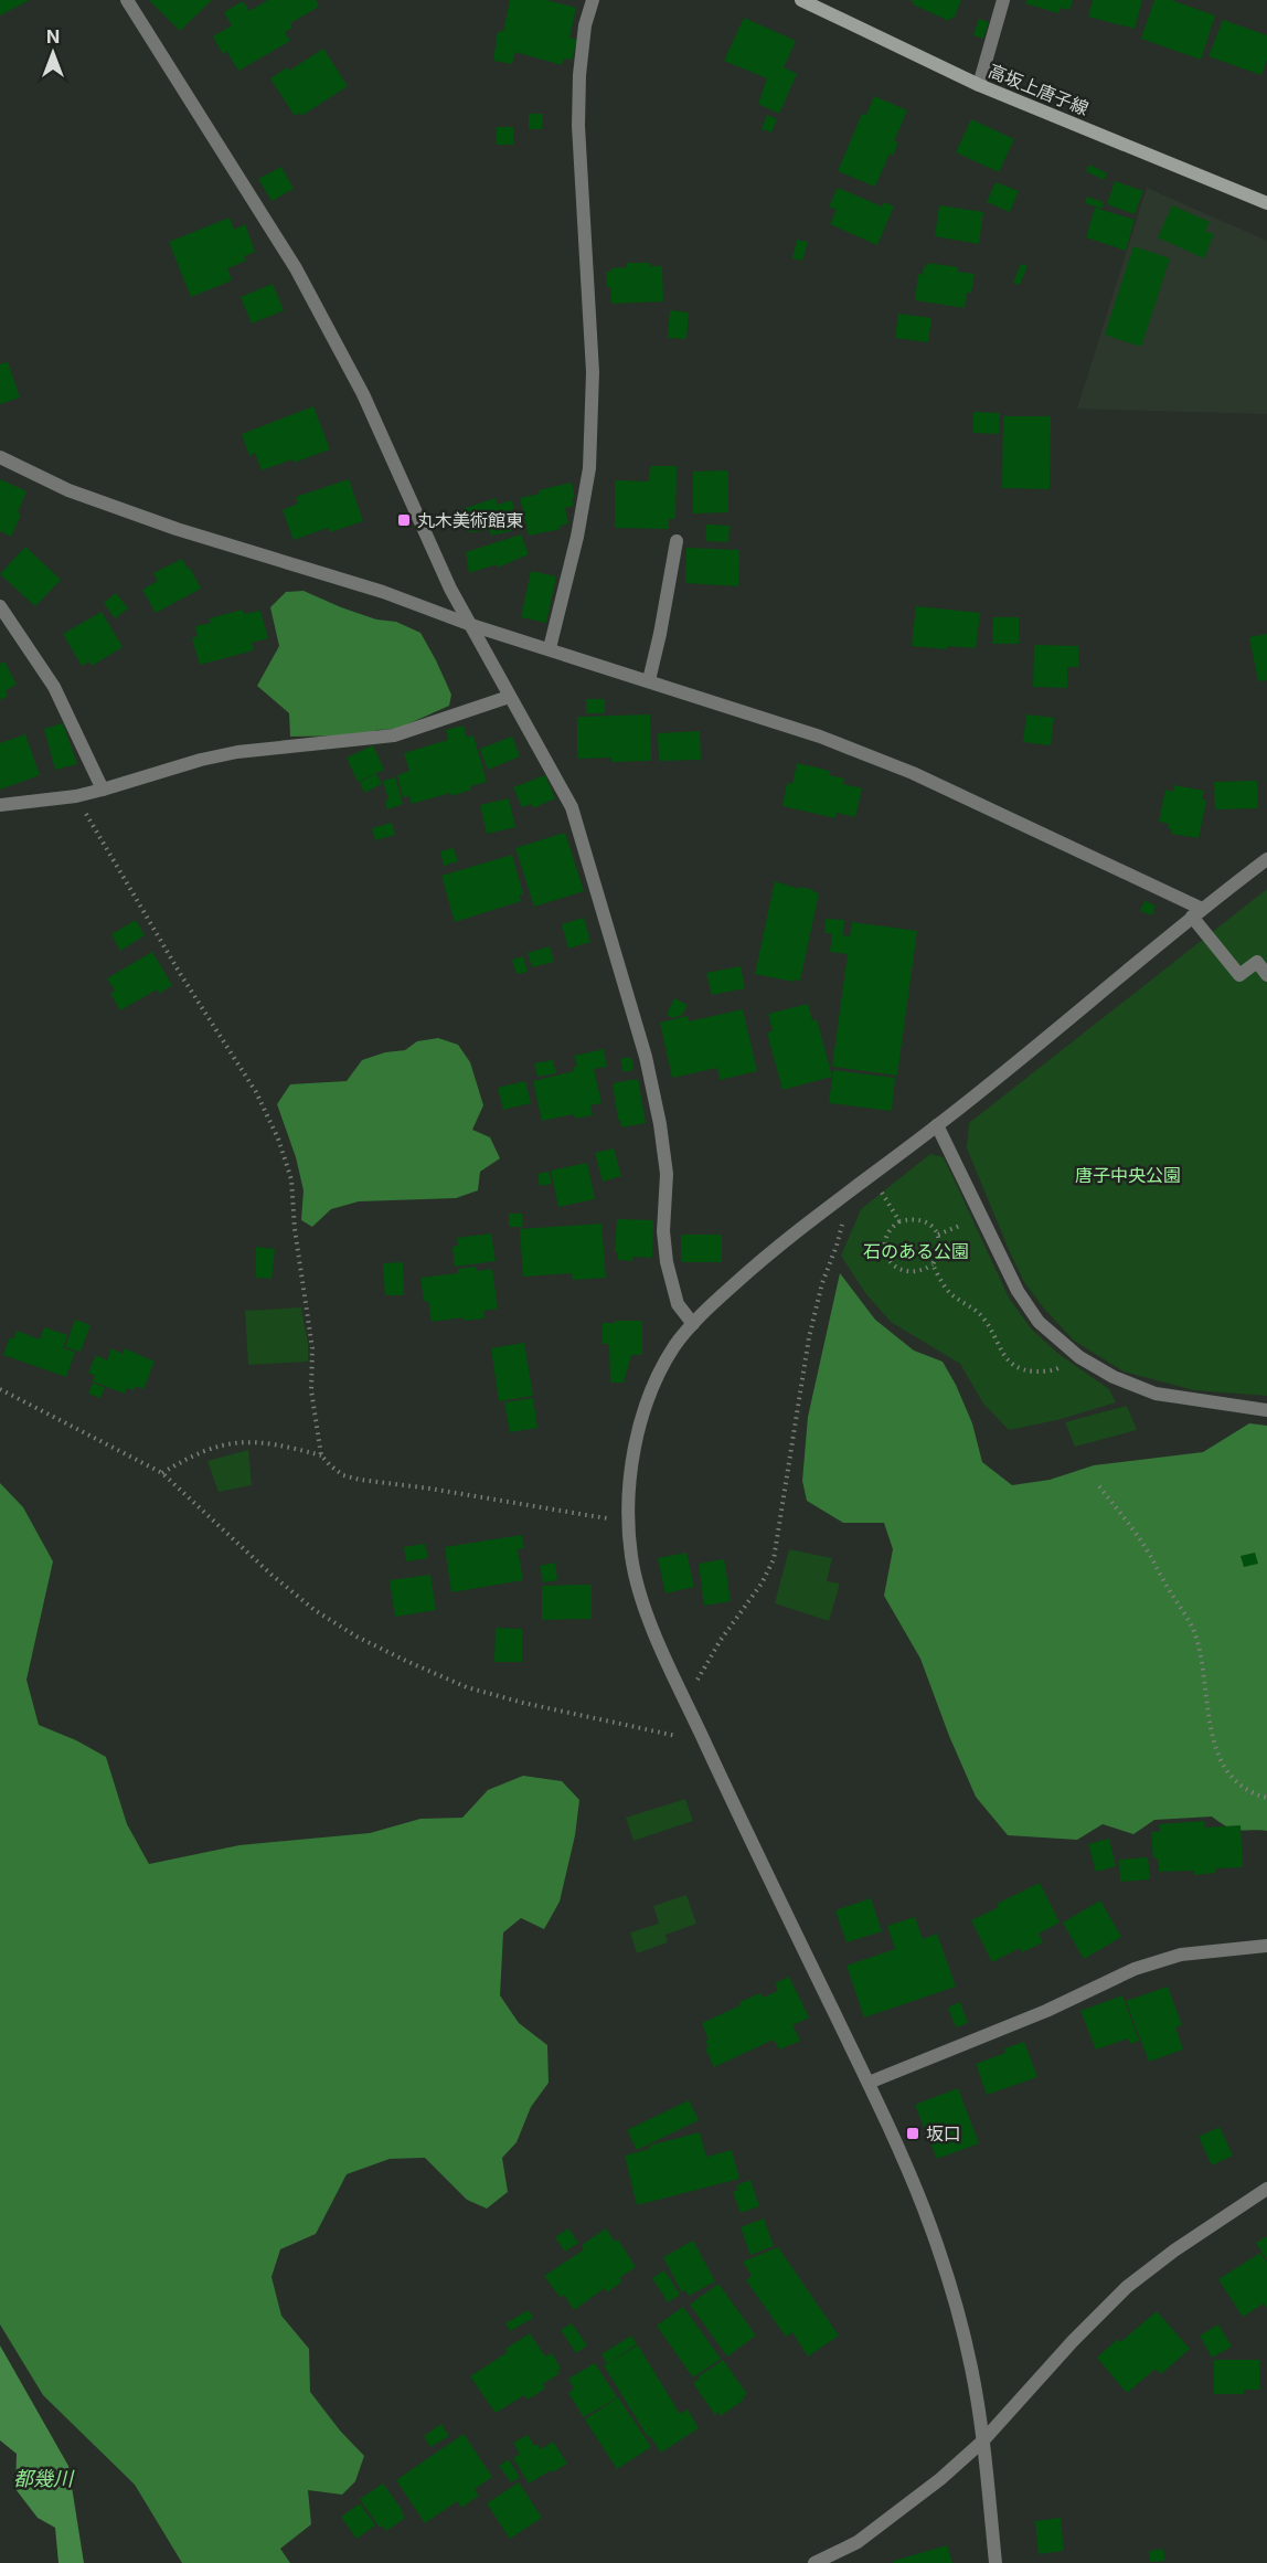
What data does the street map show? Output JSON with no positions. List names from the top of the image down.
{
  "streets": {
    "main road": ["高坂上唐子線"]
  },
  "water": ["都幾川"],
  "parks": ["唐子中央公園", "石のある公園"],
  "places": {
    "transit": ["丸木美術館東", "坂口"]
  },
  "north": "top"
}
